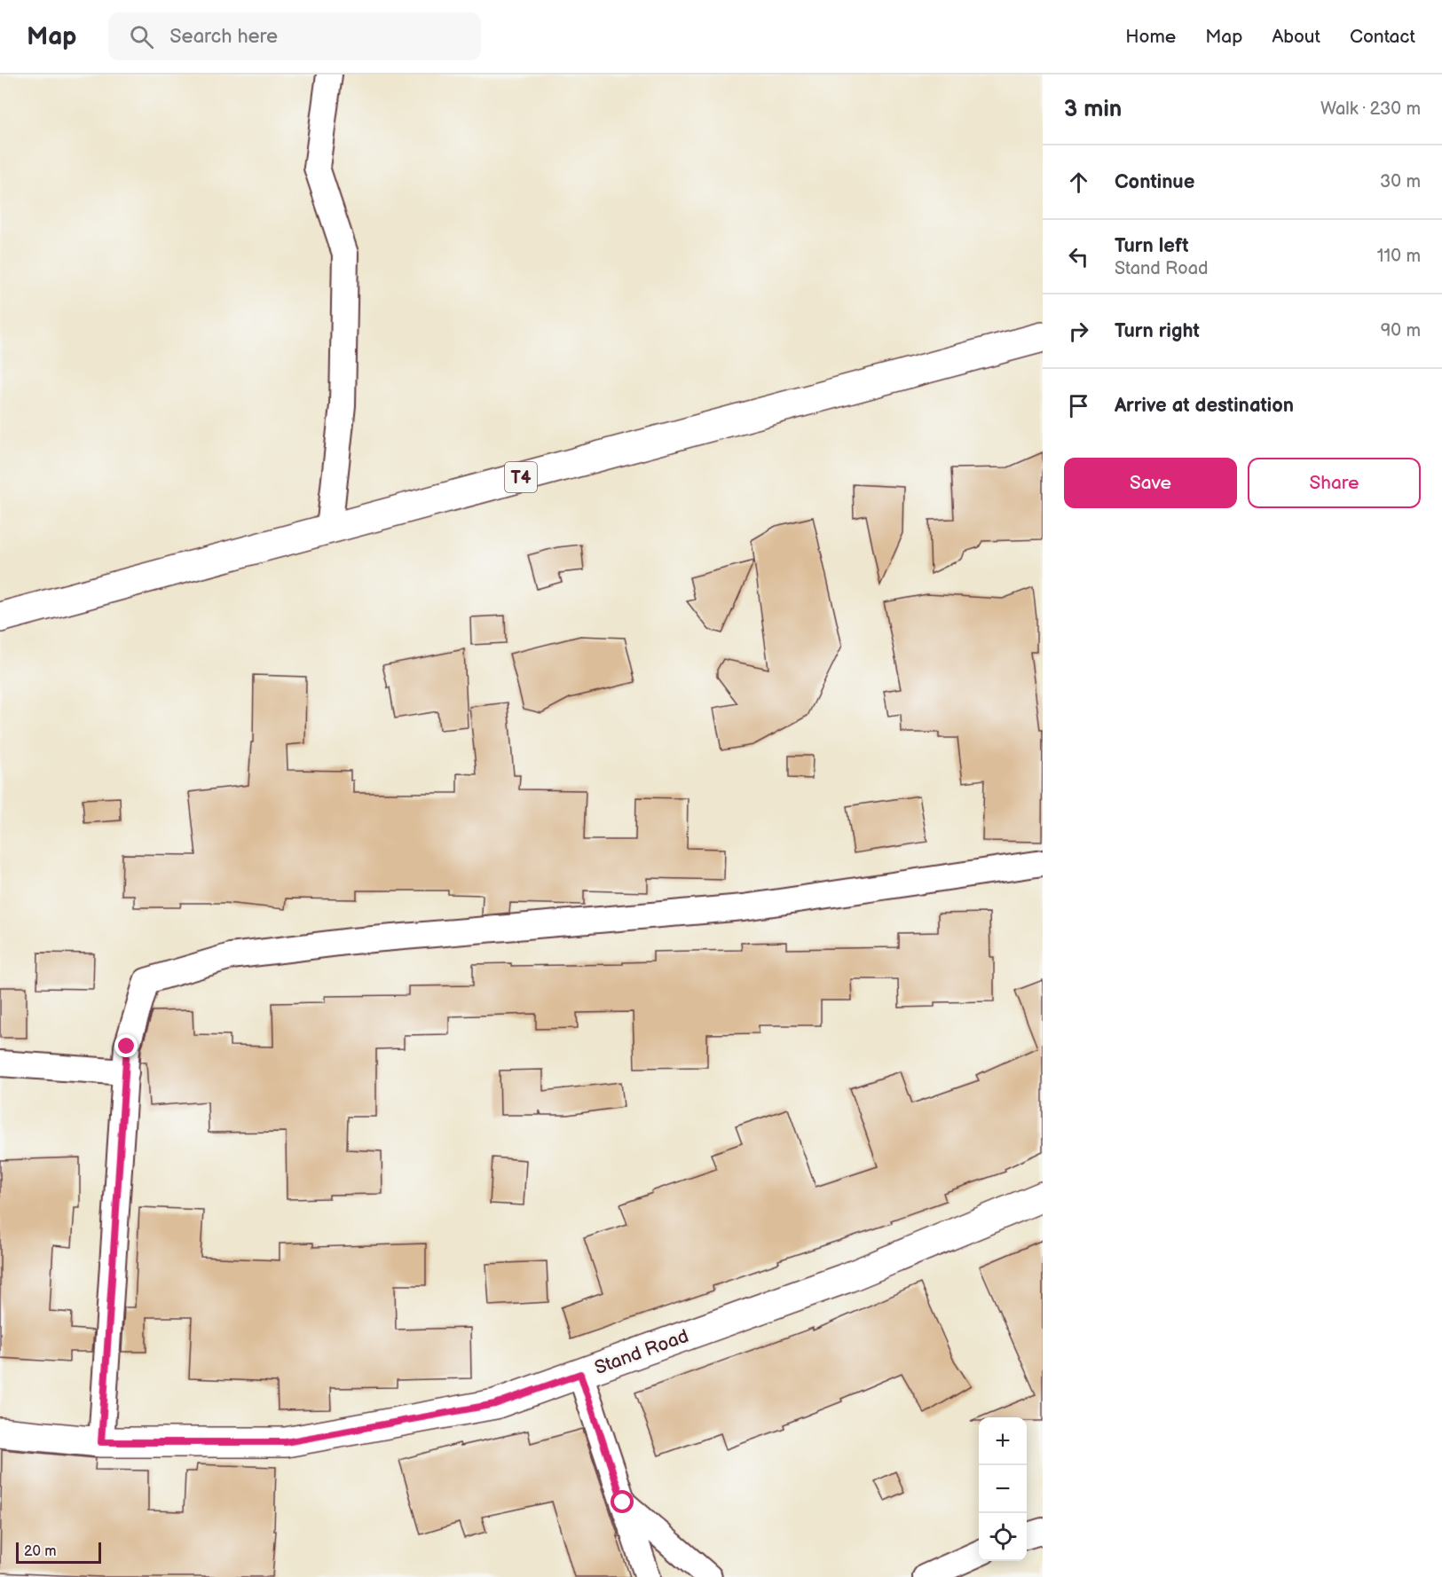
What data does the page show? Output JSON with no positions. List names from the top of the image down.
{
  "streets": {
    "main road": ["T4", "Stand Road"]
  },
  "scale_bar": "20 m",
  "page": {
    "header": "Map",
    "search": "Search here",
    "nav": [
      "Home",
      "Map",
      "About",
      "Contact"
    ],
    "heading": ["3 min", "Walk · 230 m"],
    "list": [
      ["Continue", "30 m"],
      ["Turn left", "Stand Road", "110 m"],
      ["Turn right", "90 m"],
      "Arrive at destination"
    ],
    "buttons": ["Save", "Share"],
    "map_buttons": ["+", "−"],
    "scale": "20 m"
  }
}
